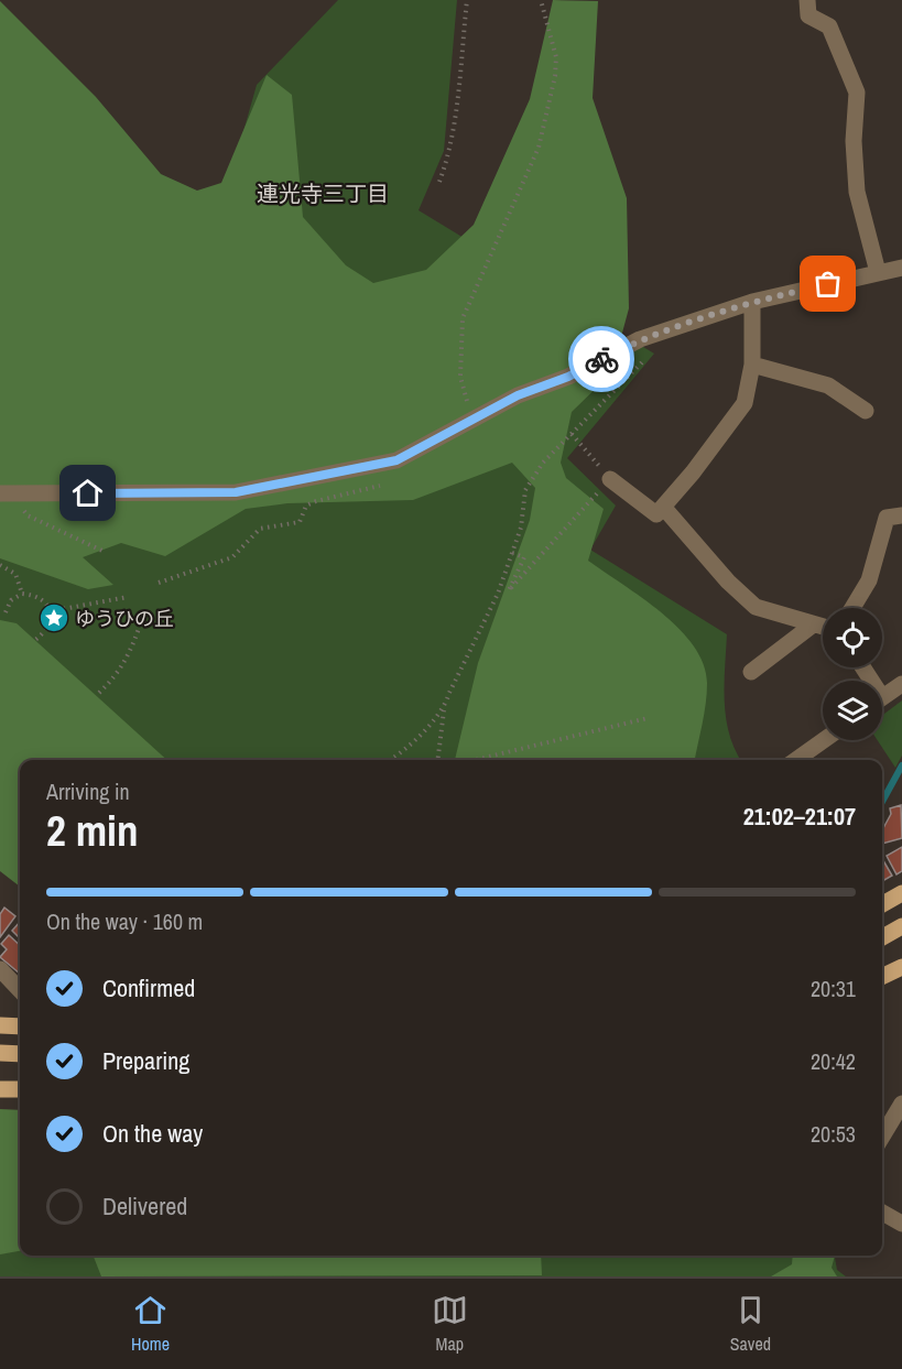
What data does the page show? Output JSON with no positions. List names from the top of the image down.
{
  "districts": ["連光寺三丁目"],
  "places": {
    "place": ["ゆうひの丘"]
  },
  "page": {
    "heading": ["2 min", "Arriving in", "21:02–21:07"],
    "bar": "On the way · 160 m",
    "list": [
      ["Confirmed", "20:31"],
      ["Preparing", "20:42"],
      ["On the way", "20:53"],
      "Delivered"
    ],
    "tabs": ["Home", "Map", "Saved"]
  }
}
